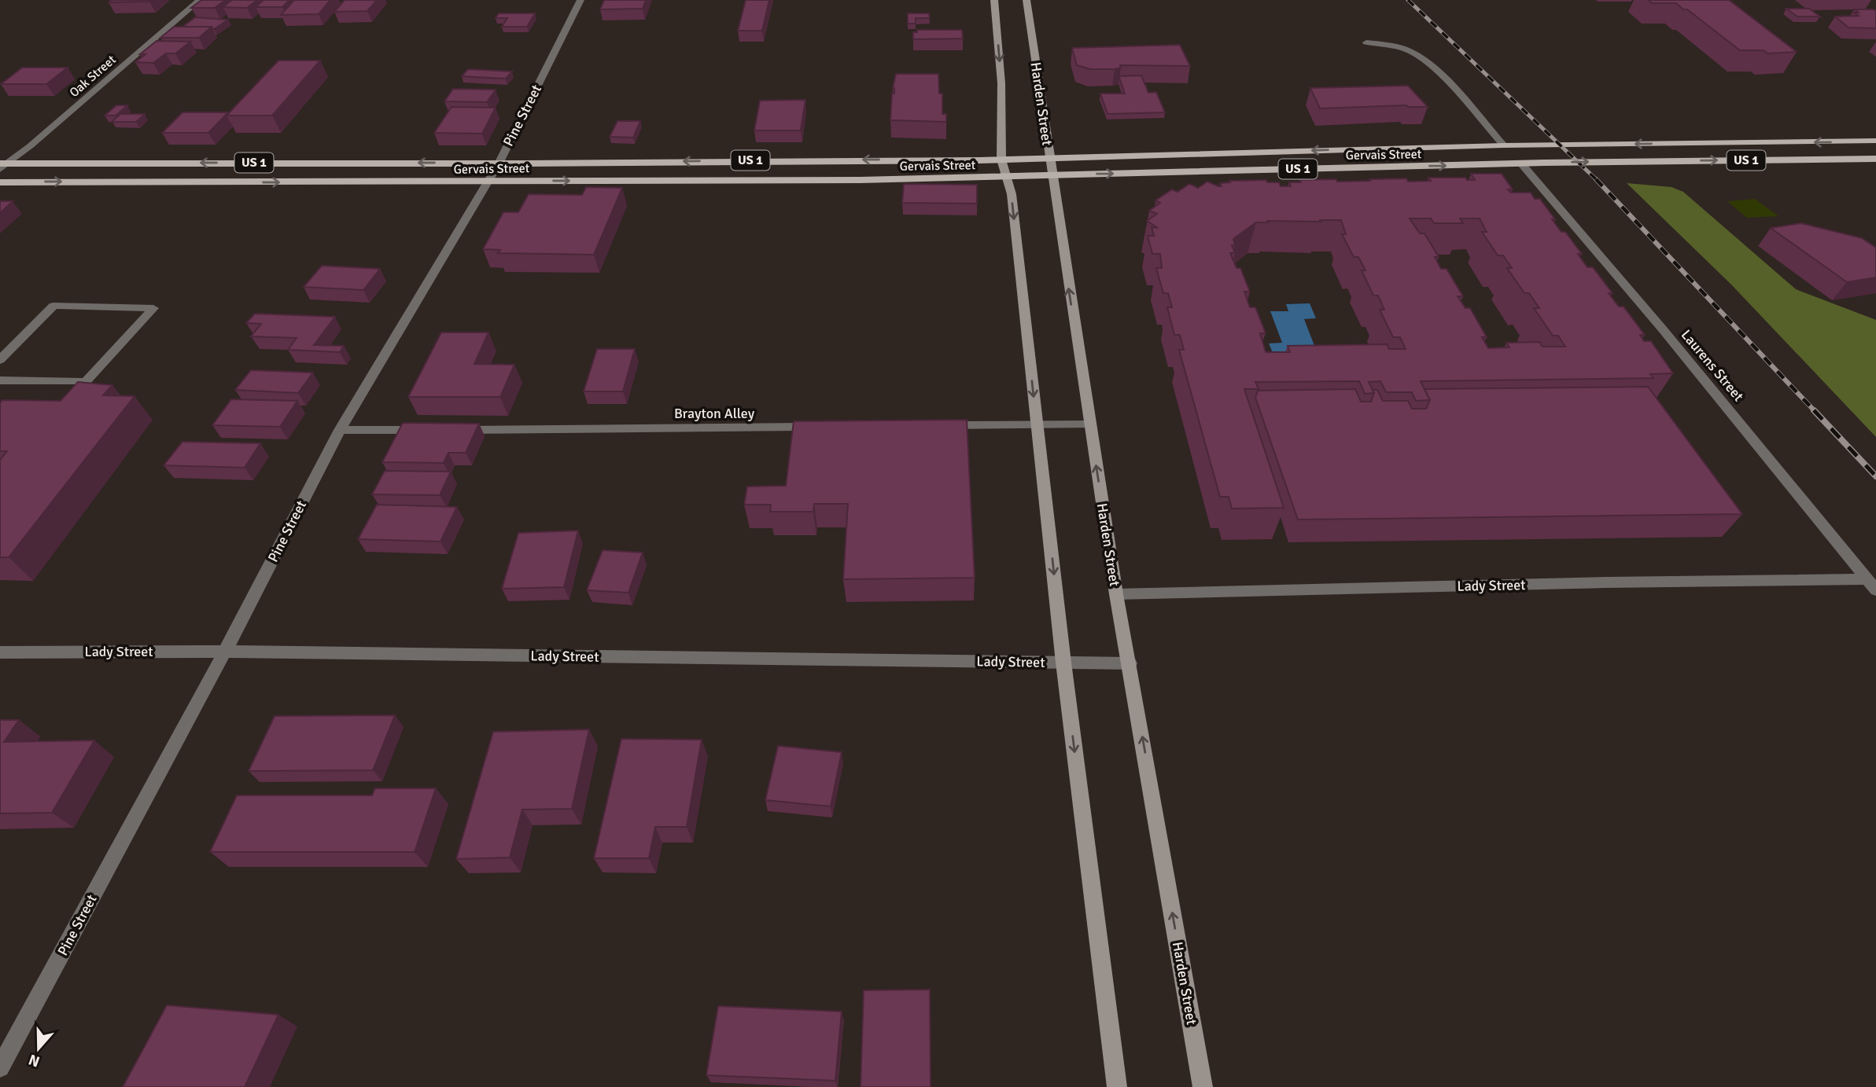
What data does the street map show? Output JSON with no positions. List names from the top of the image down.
{
  "streets": {
    "main road": ["Harden Street", "Gervais Street", "US 1"],
    "street": [
      "Oak Street",
      "Pine Street",
      "Laurens Street",
      "Brayton Alley",
      "Lady Street"
    ]
  },
  "crossings": [
    ["Oak Street", "Gervais Street"],
    ["Harden Street", "Gervais Street"],
    ["Harden Street", "Lady Street"],
    ["Pine Street", "Gervais Street"],
    ["Pine Street", "Lady Street"],
    ["Gervais Street", "Laurens Street"],
    ["Laurens Street", "Lady Street"]
  ],
  "north": "bottom"
}
